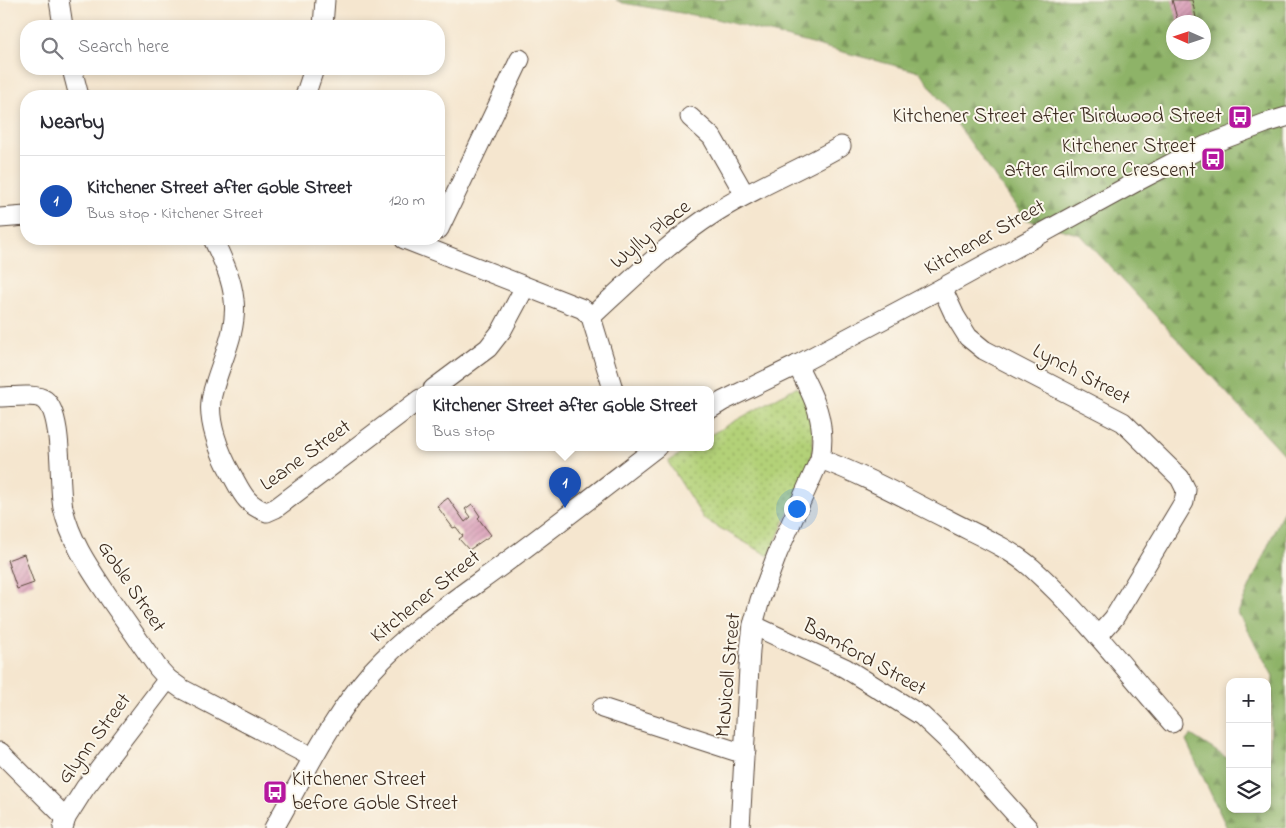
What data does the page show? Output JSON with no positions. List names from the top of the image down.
{
  "streets": {
    "street": [
      "Wylly Place",
      "Kitchener Street",
      "Lynch Street",
      "Leane Street",
      "Goble Street",
      "Bamford Street",
      "McNicoll Street",
      "Glynn Street"
    ]
  },
  "crossings": [
    ["Kitchener Street", "Lynch Street"],
    ["Kitchener Street", "Goble Street"],
    ["Kitchener Street", "McNicoll Street"],
    ["Goble Street", "Glynn Street"],
    ["Bamford Street", "McNicoll Street"]
  ],
  "places": {
    "bus stop": ["Kitchener Street after Birdwood Street", "Kitchener Street after Gilmore Crescent", "Kitchener Street before Goble Street"]
  },
  "north": "left",
  "page": {
    "search": "Search here",
    "heading": "Nearby",
    "list": [
      {
        "mark": "1",
        "name": "Kitchener Street after Goble Street",
        "note": "Bus stop · Kitchener Street",
        "value": "120 m"
      }
    ],
    "popup": ["Kitchener Street after Goble Street", "Bus stop"],
    "pins": "1",
    "map_buttons": ["+", "−"]
  }
}
